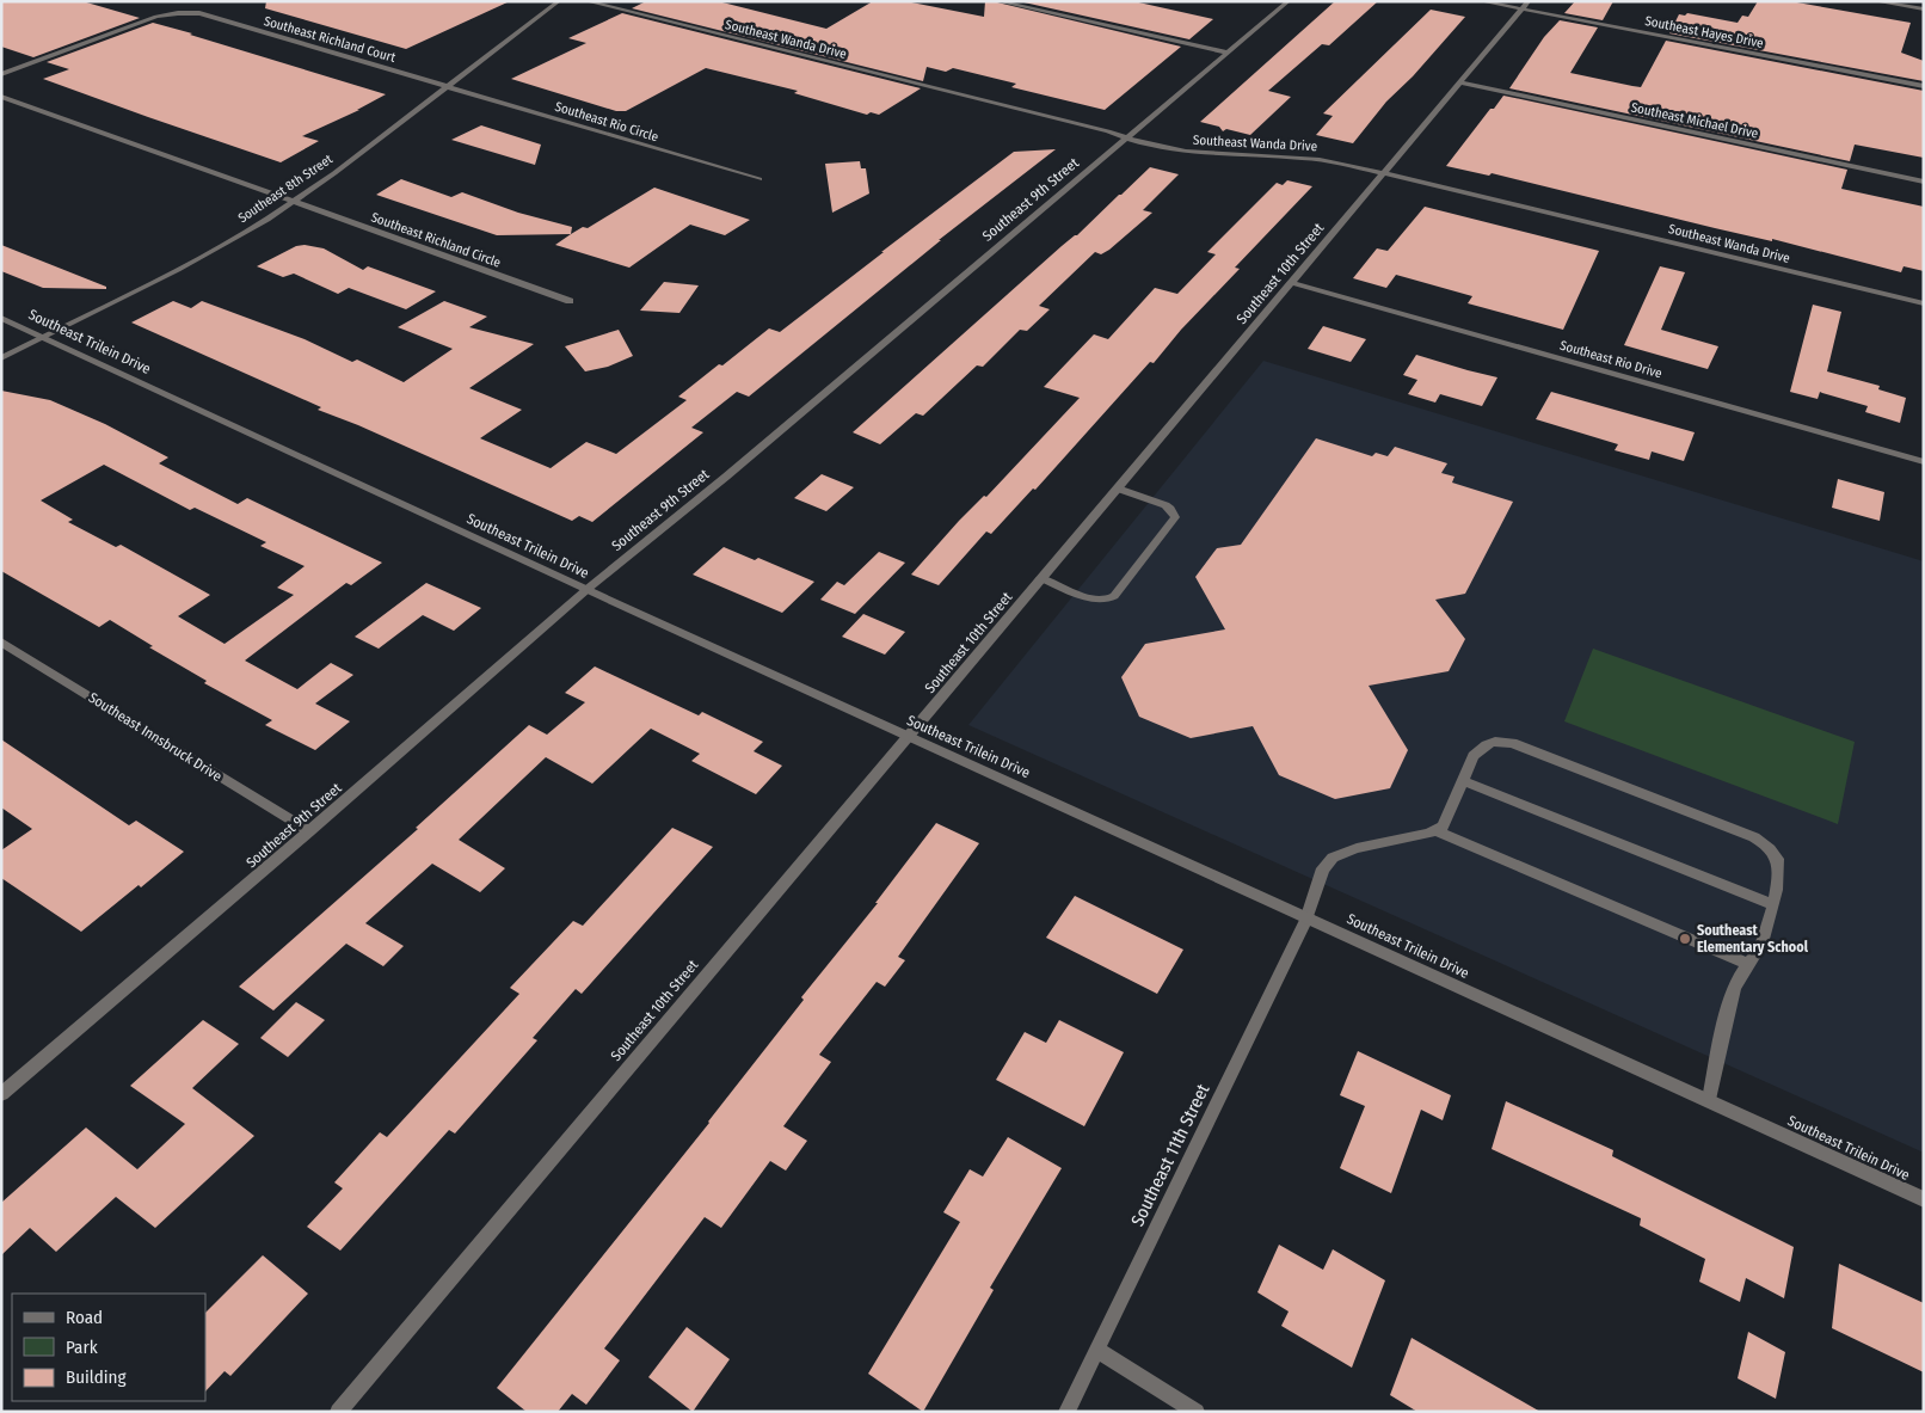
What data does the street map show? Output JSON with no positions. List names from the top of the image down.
{
  "streets": {
    "street": [
      "Southeast Hayes Drive",
      "Southeast Richland Court",
      "Southeast Wanda Drive",
      "Southeast Michael Drive",
      "Southeast Rio Circle",
      "Southeast 8th Street",
      "Southeast 9th Street",
      "Southeast Richland Circle",
      "Southeast 10th Street",
      "Southeast Trilein Drive",
      "Southeast Rio Drive",
      "Southeast Innsbruck Drive",
      "Southeast 11th Street"
    ]
  },
  "crossings": [
    ["Southeast Hayes Drive", "Southeast 10th Street"],
    ["Southeast Richland Court", "Southeast Rio Circle"],
    ["Southeast Richland Court", "Southeast 8th Street"],
    ["Southeast Wanda Drive", "Southeast 9th Street"],
    ["Southeast Wanda Drive", "Southeast 10th Street"],
    ["Southeast Michael Drive", "Southeast 10th Street"],
    ["Southeast Rio Circle", "Southeast 8th Street"],
    ["Southeast 8th Street", "Southeast Richland Circle"],
    ["Southeast 8th Street", "Southeast Trilein Drive"],
    ["Southeast 9th Street", "Southeast Trilein Drive"],
    ["Southeast 9th Street", "Southeast Innsbruck Drive"],
    ["Southeast 10th Street", "Southeast Trilein Drive"],
    ["Southeast 10th Street", "Southeast Rio Drive"],
    ["Southeast Trilein Drive", "Southeast 11th Street"]
  ],
  "places": ["Southeast Elementary School"],
  "legend": ["Road", "Park", "Building"]
}
